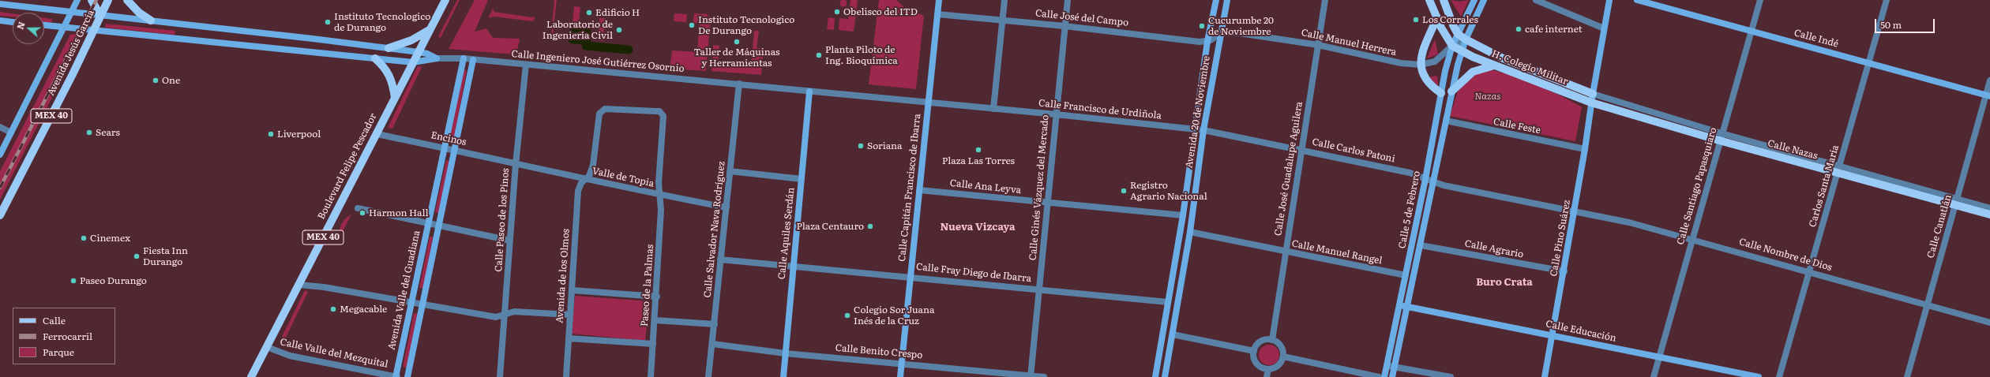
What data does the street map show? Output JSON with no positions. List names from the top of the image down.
{
  "streets": {
    "main road": [
      "Avenida Jesús García",
      "H. Colegio Militar",
      "MEX 40",
      "Calle Nazas",
      "Boulevard Felipe Pescador"
    ],
    "street": [
      "Calle José del Campo",
      "Calle Indé",
      "Calle Manuel Herrera",
      "Calle Ingeniero José Gutiérrez Osornio",
      "Calle Francisco de Urdiñola",
      "Avenida 20 de Noviembre",
      "Calle Feste",
      "Encinos",
      "Calle Carlos Patoni",
      "Calle José Guadalupe Aguilera",
      "Valle de Topia",
      "Calle Santiago Papasquiaro",
      "Carlos Santa María",
      "Calle Ana Leyva",
      "Calle Capitán Francisco de Ibarra",
      "Calle Ginés Vázquez del Mercado",
      "Calle 5 de Febrero",
      "Calle Paseo de los Pinos",
      "Calle Canatlán",
      "Calle Salvador Nava Rodríguez",
      "Calle Aquiles Serdán",
      "Calle Pino Suárez",
      "Calle Agrario",
      "Calle Manuel Rangel",
      "Calle Nombre de Dios",
      "Calle Fray Diego de Ibarra",
      "Avenida de los Olmos",
      "Paseo de la Palmas",
      "Avenida Valle del Guadiana",
      "Calle Educación",
      "Calle Benito Crespo",
      "Calle Valle del Mezquital"
    ]
  },
  "crossings": [
    ["Calle José del Campo", "Avenida 20 de Noviembre"],
    ["Calle José del Campo", "Calle Capitán Francisco de Ibarra"],
    ["Calle José del Campo", "Calle Ginés Vázquez del Mercado"],
    ["Calle Indé", "Calle Santiago Papasquiaro"],
    ["Calle Indé", "Carlos Santa María"],
    ["Calle Indé", "Calle Canatlán"],
    ["Calle Manuel Herrera", "H. Colegio Militar"],
    ["Calle Manuel Herrera", "Avenida 20 de Noviembre"],
    ["Calle Manuel Herrera", "Calle José Guadalupe Aguilera"],
    ["Calle Manuel Herrera", "Calle 5 de Febrero"],
    ["Avenida Jesús García", "Calle Ingeniero José Gutiérrez Osornio"],
    ["Calle Ingeniero José Gutiérrez Osornio", "Calle Francisco de Urdiñola"],
    ["Calle Ingeniero José Gutiérrez Osornio", "Boulevard Felipe Pescador"],
    ["Calle Ingeniero José Gutiérrez Osornio", "Calle Capitán Francisco de Ibarra"],
    ["Calle Ingeniero José Gutiérrez Osornio", "Calle Paseo de los Pinos"],
    ["Calle Ingeniero José Gutiérrez Osornio", "Calle Salvador Nava Rodríguez"],
    ["Calle Ingeniero José Gutiérrez Osornio", "Calle Aquiles Serdán"],
    ["Calle Ingeniero José Gutiérrez Osornio", "Avenida Valle del Guadiana"],
    ["H. Colegio Militar", "Calle Nazas"],
    ["H. Colegio Militar", "Calle 5 de Febrero"],
    ["H. Colegio Militar", "Calle Pino Suárez"],
    ["Calle Francisco de Urdiñola", "Avenida 20 de Noviembre"],
    ["Calle Francisco de Urdiñola", "Calle Carlos Patoni"],
    ["Calle Francisco de Urdiñola", "Calle Capitán Francisco de Ibarra"],
    ["Calle Francisco de Urdiñola", "Calle Ginés Vázquez del Mercado"],
    ["Avenida 20 de Noviembre", "Calle Carlos Patoni"],
    ["Avenida 20 de Noviembre", "Calle Ana Leyva"],
    ["Avenida 20 de Noviembre", "Calle Manuel Rangel"],
    ["Avenida 20 de Noviembre", "Calle Fray Diego de Ibarra"],
    ["Calle Feste", "Calle 5 de Febrero"],
    ["Calle Feste", "Calle Pino Suárez"],
    ["Encinos", "Boulevard Felipe Pescador"],
    ["Encinos", "Valle de Topia"],
    ["Encinos", "Calle Paseo de los Pinos"],
    ["Encinos", "Avenida Valle del Guadiana"],
    ["Calle Nazas", "Calle Santiago Papasquiaro"],
    ["Calle Nazas", "Carlos Santa María"],
    ["Calle Nazas", "Calle Canatlán"],
    ["Calle Nazas", "Calle Pino Suárez"],
    ["Calle Carlos Patoni", "Calle José Guadalupe Aguilera"],
    ["Calle Carlos Patoni", "Calle 5 de Febrero"],
    ["Calle Carlos Patoni", "Calle Pino Suárez"],
    ["Calle Carlos Patoni", "Calle Nombre de Dios"],
    ["Boulevard Felipe Pescador", "Calle Valle del Mezquital"],
    ["Calle José Guadalupe Aguilera", "Calle Manuel Rangel"],
    ["Valle de Topia", "Calle Paseo de los Pinos"],
    ["Valle de Topia", "Calle Salvador Nava Rodríguez"],
    ["Valle de Topia", "Avenida de los Olmos"],
    ["Valle de Topia", "Paseo de la Palmas"],
    ["Calle Santiago Papasquiaro", "Calle Nombre de Dios"],
    ["Calle Santiago Papasquiaro", "Calle Educación"],
    ["Carlos Santa María", "Calle Nombre de Dios"],
    ["Calle Ana Leyva", "Calle Capitán Francisco de Ibarra"],
    ["Calle Ana Leyva", "Calle Ginés Vázquez del Mercado"],
    ["Calle Capitán Francisco de Ibarra", "Calle Fray Diego de Ibarra"],
    ["Calle Capitán Francisco de Ibarra", "Calle Benito Crespo"],
    ["Calle Ginés Vázquez del Mercado", "Calle Fray Diego de Ibarra"],
    ["Calle Ginés Vázquez del Mercado", "Calle Benito Crespo"],
    ["Calle 5 de Febrero", "Calle Agrario"],
    ["Calle 5 de Febrero", "Calle Manuel Rangel"],
    ["Calle 5 de Febrero", "Calle Educación"],
    ["Calle Canatlán", "Calle Nombre de Dios"],
    ["Calle Salvador Nava Rodríguez", "Calle Fray Diego de Ibarra"],
    ["Calle Salvador Nava Rodríguez", "Calle Benito Crespo"],
    ["Calle Aquiles Serdán", "Calle Fray Diego de Ibarra"],
    ["Calle Aquiles Serdán", "Calle Benito Crespo"],
    ["Calle Pino Suárez", "Calle Agrario"],
    ["Calle Pino Suárez", "Calle Nombre de Dios"],
    ["Calle Pino Suárez", "Calle Educación"],
    ["Avenida de los Olmos", "Paseo de la Palmas"],
    ["Avenida Valle del Guadiana", "Calle Valle del Mezquital"]
  ],
  "districts": ["Nueva Vizcaya", "Buro Crata"],
  "parks": ["Nazas"],
  "places": [
    "Obelisco del ITD",
    "Edificio H",
    "Los Corrales",
    "Instituto Tecnologico de Durango",
    "Instituto Tecnologico De Durango",
    "Cucurumbe 20 de Noviembre",
    "cafe internet",
    "Laboratorio de Ingeniería Civil",
    "Taller de Máquinas y Herramientas",
    "Planta Piloto de Ing. Bioquímica",
    "One",
    "Sears",
    "Liverpool",
    "Soriana",
    "Plaza Las Torres",
    "Registro Agrario Nacional",
    "Harmon Hall",
    "Plaza Centauro",
    "Cinemex",
    "Fiesta Inn Durango",
    "Paseo Durango",
    "Megacable",
    "Colegio Sor Juana Inés de la Cruz"
  ],
  "legend": ["Calle", "Ferrocarril", "Parque"],
  "scale_bar": "50 m",
  "north": "left"
}
